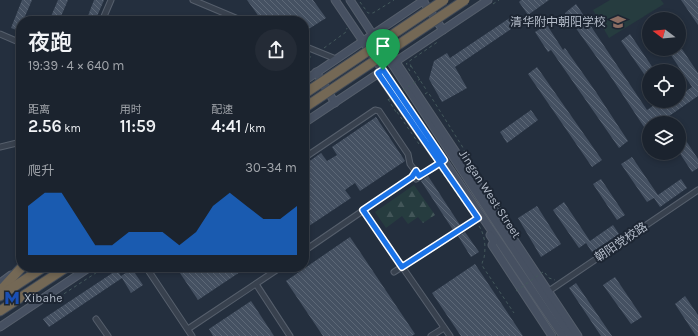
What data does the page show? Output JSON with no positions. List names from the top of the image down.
{
  "streets": {
    "street": ["Jingan West Street", "朝阳党校路"]
  },
  "crossings": [
    ["Jingan West Street", "朝阳党校路"]
  ],
  "places": {
    "school or university": ["清华附中朝阳学校"],
    "metro station": ["Xibahe"]
  },
  "north": "left",
  "page": {
    "heading": ["夜跑", "19:39 · 4 × 640 m"],
    "stats": [
      ["距离", "2.56 km"],
      ["用时", "11:59"],
      ["配速", "4:41 /km"]
    ],
    "chart": ["爬升", "30–34 m"]
  }
}
